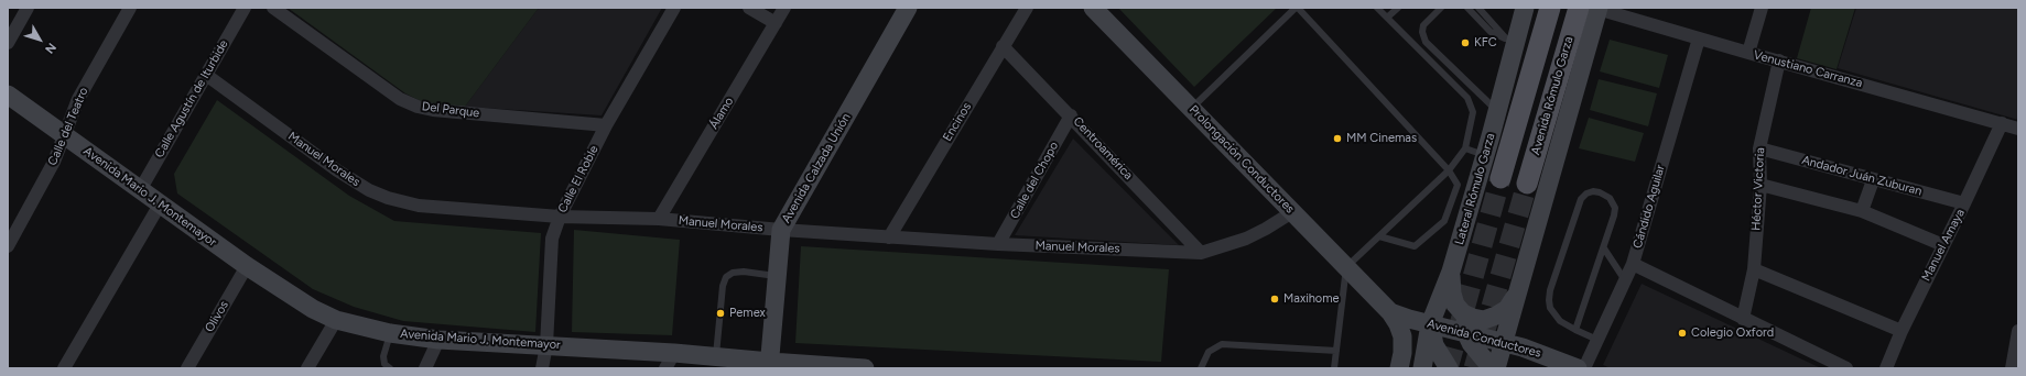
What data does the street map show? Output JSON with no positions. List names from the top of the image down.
{
  "streets": {
    "main road": [
      "Avenida Rómulo Garza",
      "Prolongación Conductores",
      "Avenida Calzada Unión",
      "Lateral Rómulo Garza",
      "Avenida Mario J. Montemayor",
      "Avenida Conductores"
    ],
    "street": [
      "Venustiano Carranza",
      "Calle Agustín de Iturbide",
      "Del Parque",
      "Álamo",
      "Encinos",
      "Calle del Teatro",
      "Centroamérica",
      "Manuel Morales",
      "Andador Juán Zuburan",
      "Calle El Roble",
      "Calle del Chopo",
      "Héctor Victoria",
      "Cándido Aguilar",
      "Manuel Amaya",
      "Olivos"
    ]
  },
  "crossings": [
    ["Venustiano Carranza", "Avenida Rómulo Garza"],
    ["Venustiano Carranza", "Héctor Victoria"],
    ["Venustiano Carranza", "Cándido Aguilar"],
    ["Venustiano Carranza", "Manuel Amaya"],
    ["Calle Agustín de Iturbide", "Manuel Morales"],
    ["Calle Agustín de Iturbide", "Avenida Mario J. Montemayor"],
    ["Del Parque", "Calle El Roble"],
    ["Álamo", "Manuel Morales"],
    ["Encinos", "Centroamérica"],
    ["Encinos", "Manuel Morales"],
    ["Calle del Teatro", "Avenida Mario J. Montemayor"],
    ["Centroamérica", "Manuel Morales"],
    ["Centroamérica", "Calle del Chopo"],
    ["Manuel Morales", "Prolongación Conductores"],
    ["Manuel Morales", "Avenida Calzada Unión"],
    ["Manuel Morales", "Calle El Roble"],
    ["Manuel Morales", "Calle del Chopo"],
    ["Prolongación Conductores", "Avenida Conductores"],
    ["Avenida Calzada Unión", "Avenida Mario J. Montemayor"],
    ["Andador Juán Zuburan", "Héctor Victoria"],
    ["Andador Juán Zuburan", "Manuel Amaya"],
    ["Calle El Roble", "Avenida Mario J. Montemayor"],
    ["Avenida Mario J. Montemayor", "Olivos"]
  ],
  "places": [
    "KFC",
    "MM Cinemas",
    "Maxihome",
    "Pemex",
    "Colegio Oxford"
  ],
  "north": "bottom right"
}
